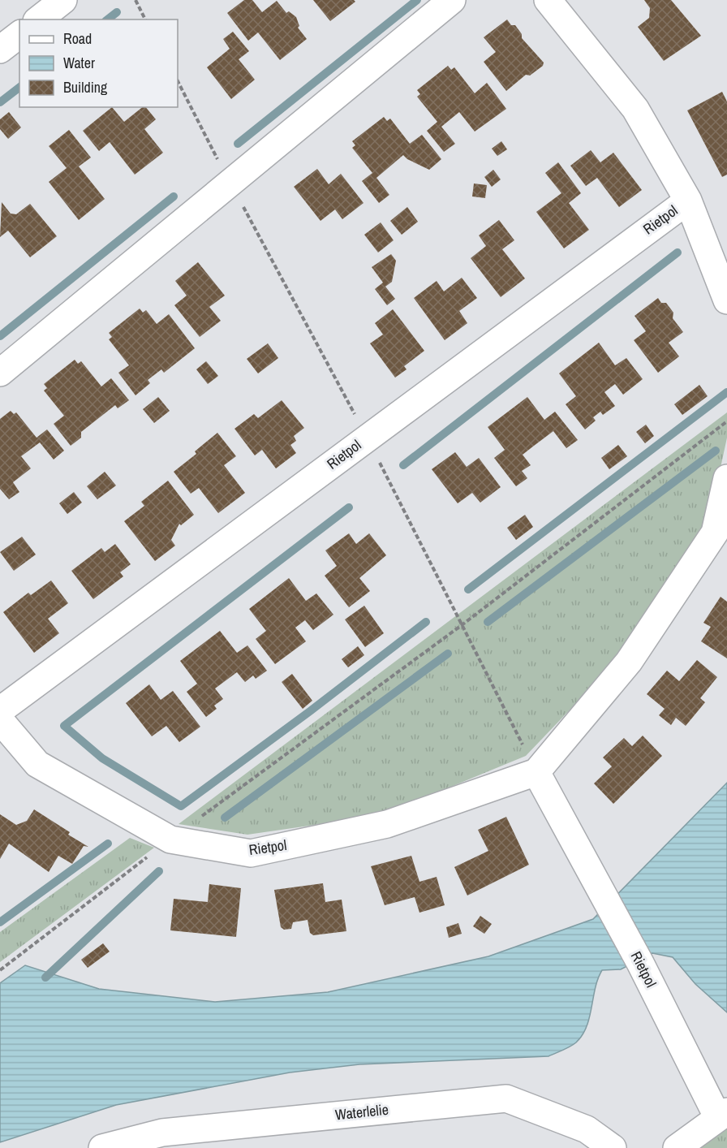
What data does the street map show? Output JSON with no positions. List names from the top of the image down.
{
  "streets": {
    "street": ["Rietpol", "Waterlelie"]
  },
  "legend": ["Road", "Water", "Building"]
}
